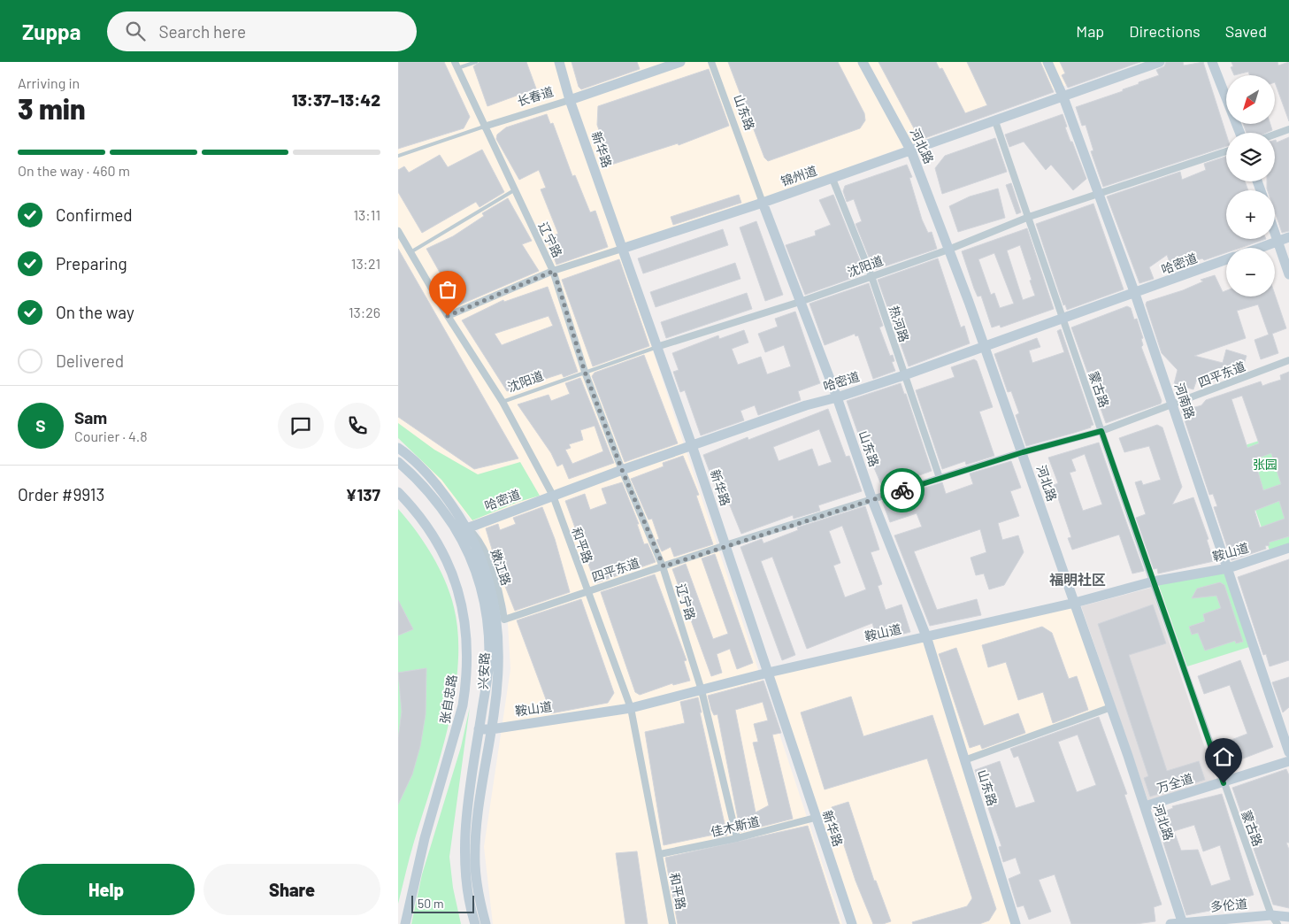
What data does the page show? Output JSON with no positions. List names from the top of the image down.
{
  "streets": {
    "street": [
      "长春道",
      "山东路",
      "河北路",
      "新华路",
      "锦州道",
      "辽宁路",
      "哈密道",
      "沈阳道",
      "热河路",
      "四平东道",
      "蒙古路",
      "河南路",
      "和平路",
      "鞍山道",
      "嫩江路",
      "兴安路",
      "张自忠路",
      "万全道",
      "佳木斯道",
      "多伦道"
    ]
  },
  "crossings": [
    ["长春道", "新华路"],
    ["长春道", "辽宁路"],
    ["山东路", "锦州道"],
    ["山东路", "哈密道"],
    ["山东路", "沈阳道"],
    ["山东路", "四平东道"],
    ["山东路", "鞍山道"],
    ["河北路", "锦州道"],
    ["河北路", "哈密道"],
    ["河北路", "沈阳道"],
    ["河北路", "四平东道"],
    ["河北路", "鞍山道"],
    ["河北路", "万全道"],
    ["河北路", "多伦道"],
    ["新华路", "锦州道"],
    ["新华路", "哈密道"],
    ["新华路", "沈阳道"],
    ["新华路", "四平东道"],
    ["新华路", "鞍山道"],
    ["新华路", "佳木斯道"],
    ["锦州道", "辽宁路"],
    ["锦州道", "热河路"],
    ["锦州道", "蒙古路"],
    ["锦州道", "河南路"],
    ["锦州道", "和平路"],
    ["辽宁路", "哈密道"],
    ["辽宁路", "沈阳道"],
    ["辽宁路", "四平东道"],
    ["辽宁路", "鞍山道"],
    ["辽宁路", "佳木斯道"],
    ["哈密道", "热河路"],
    ["哈密道", "蒙古路"],
    ["哈密道", "河南路"],
    ["哈密道", "和平路"],
    ["哈密道", "嫩江路"],
    ["哈密道", "兴安路"],
    ["沈阳道", "热河路"],
    ["沈阳道", "蒙古路"],
    ["沈阳道", "河南路"],
    ["沈阳道", "和平路"],
    ["热河路", "四平东道"],
    ["四平东道", "蒙古路"],
    ["四平东道", "河南路"],
    ["四平东道", "和平路"],
    ["四平东道", "嫩江路"],
    ["蒙古路", "鞍山道"],
    ["蒙古路", "万全道"],
    ["蒙古路", "多伦道"],
    ["河南路", "鞍山道"],
    ["和平路", "鞍山道"],
    ["和平路", "佳木斯道"],
    ["鞍山道", "兴安路"],
    ["嫩江路", "兴安路"]
  ],
  "districts": ["福明社区"],
  "parks": ["张园"],
  "scale_bar": "50 m",
  "north": "bottom left",
  "page": {
    "header": "Zuppa",
    "search": "Search here",
    "nav": ["Map", "Directions", "Saved"],
    "heading": ["3 min", "Arriving in", "13:37–13:42"],
    "panel": [
      "Sam",
      "Courier · 4.8",
      "Order #9913",
      "¥137"
    ],
    "map_buttons": ["+", "−"],
    "bar": "On the way · 460 m",
    "list": [
      ["Confirmed", "13:11"],
      ["Preparing", "13:21"],
      ["On the way", "13:26"],
      "Delivered"
    ],
    "round": "S",
    "buttons": ["Help", "Share"],
    "scale": "50 m"
  }
}
